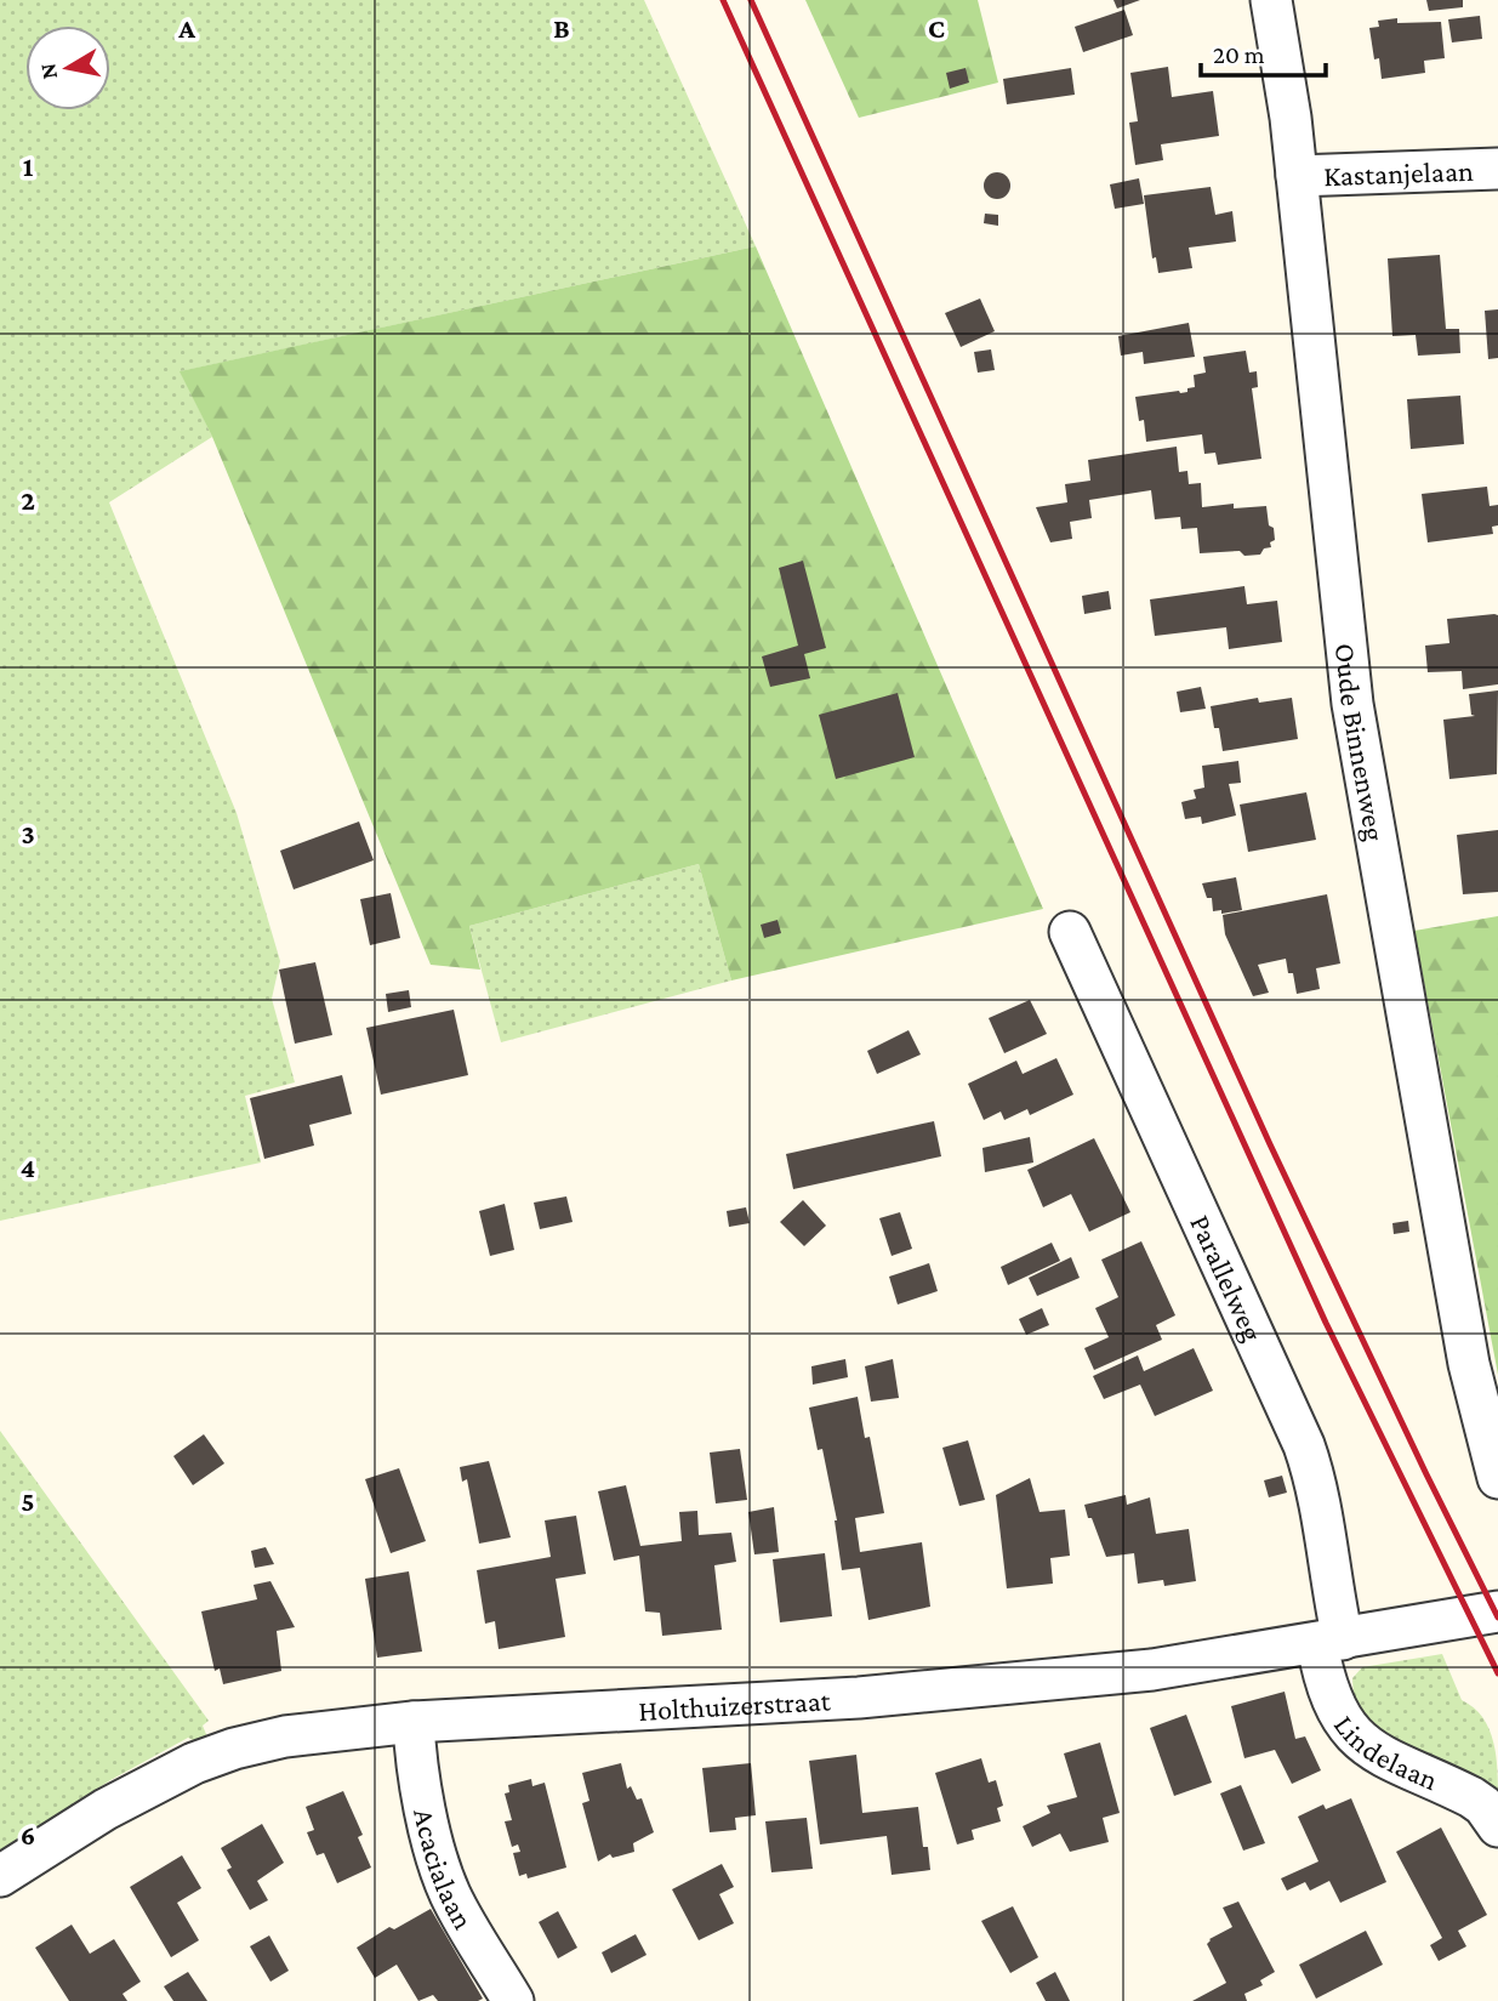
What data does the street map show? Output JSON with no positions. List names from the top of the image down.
{
  "streets": {
    "street": [
      "Kastanjelaan",
      "Oude Binnenweg",
      "Parallelweg",
      "Holthuizerstraat",
      "Lindelaan",
      "Acacialaan"
    ]
  },
  "crossings": [
    ["Kastanjelaan", "Oude Binnenweg"],
    ["Parallelweg", "Holthuizerstraat"],
    ["Parallelweg", "Lindelaan"],
    ["Holthuizerstraat", "Lindelaan"],
    ["Holthuizerstraat", "Acacialaan"]
  ],
  "scale_bar": "20 m",
  "north": "left",
  "grid": {
    "columns": ["A", "B", "C"],
    "rows": [
      "1",
      "2",
      "3",
      "4",
      "5",
      "6"
    ]
  }
}
